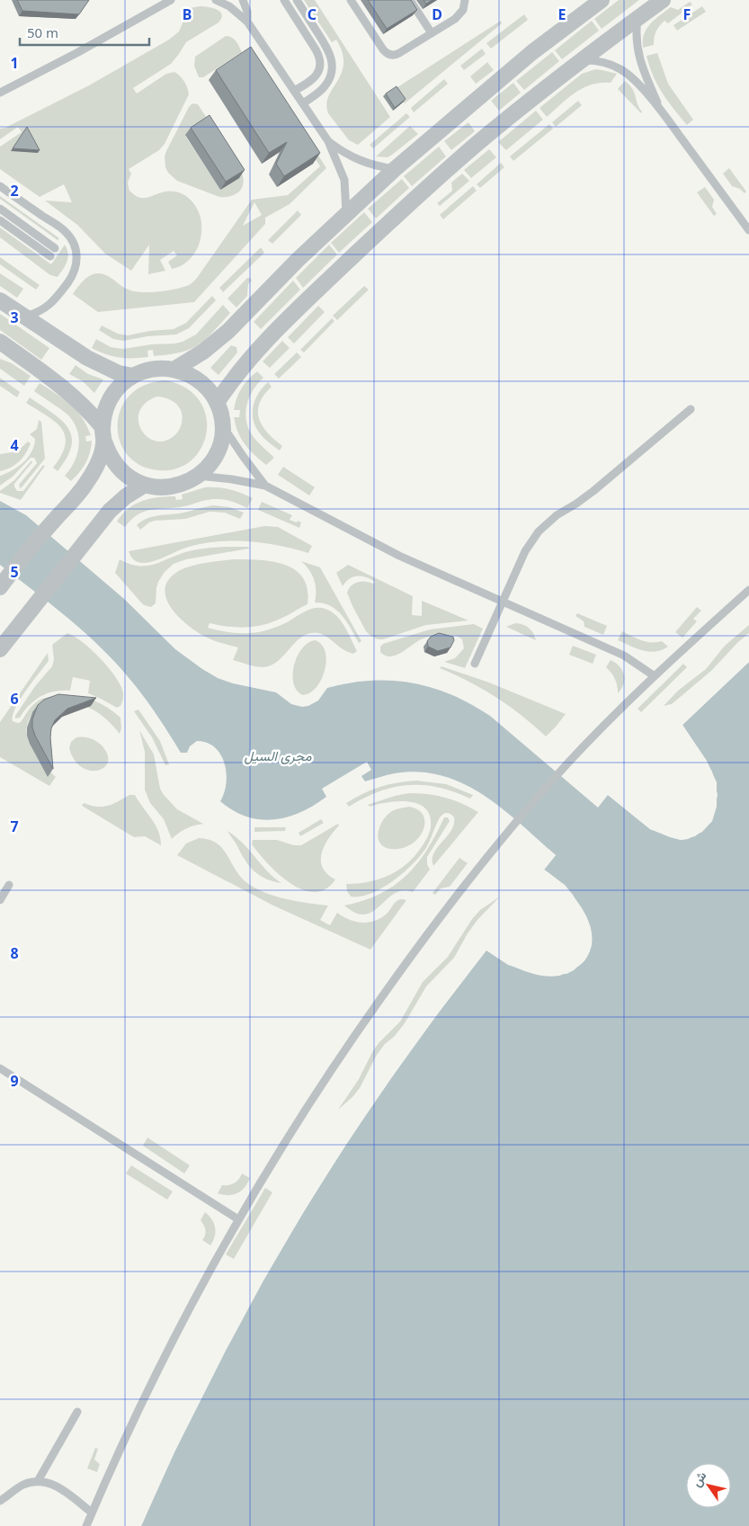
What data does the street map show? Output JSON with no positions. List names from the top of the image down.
{
  "water": ["مجرى السيل"],
  "scale_bar": "50 m",
  "north": "top left",
  "grid": {
    "columns": [
      "B",
      "C",
      "D",
      "E",
      "F"
    ],
    "rows": [
      "1",
      "2",
      "3",
      "4",
      "5",
      "6",
      "7",
      "8",
      "9"
    ]
  }
}
